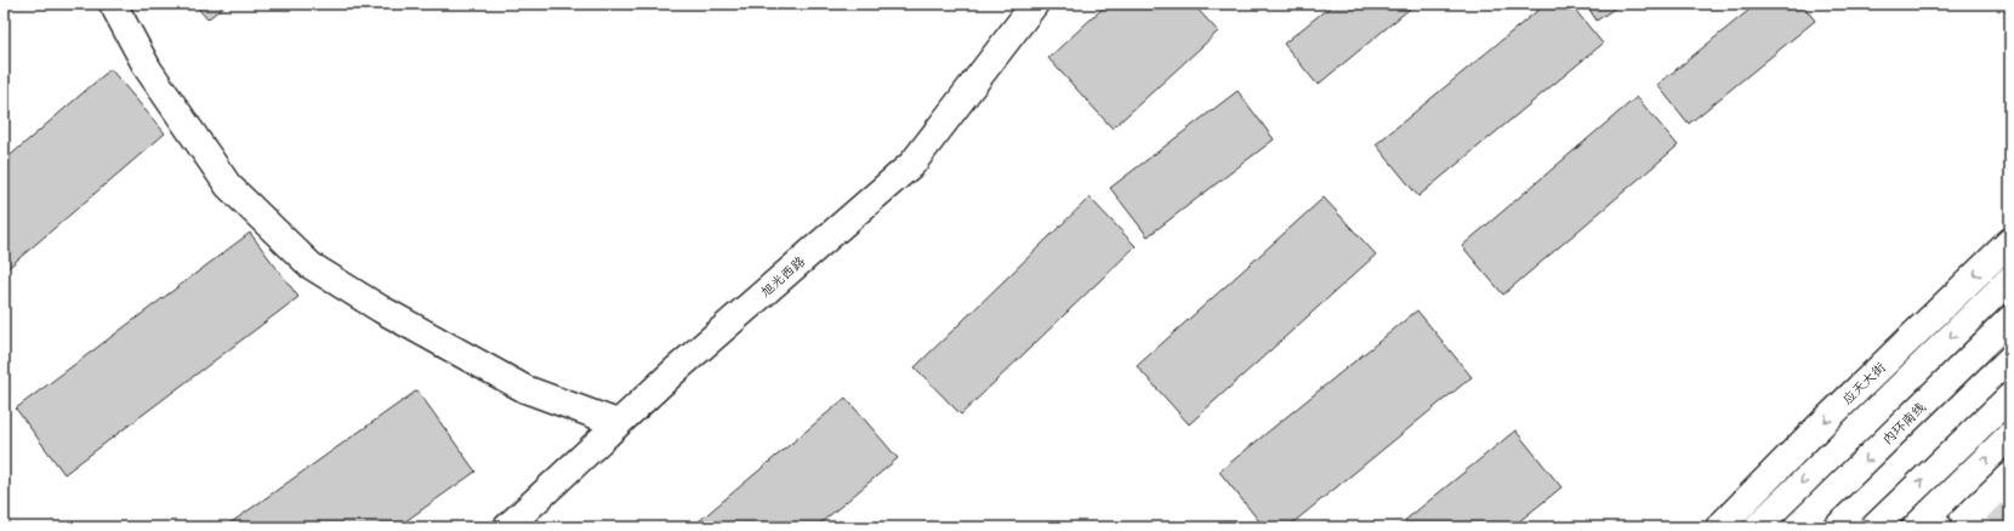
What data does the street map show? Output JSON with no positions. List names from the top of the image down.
{
  "streets": {
    "main road": ["旭光西路", "应天大街", "内环南线"]
  }
}
